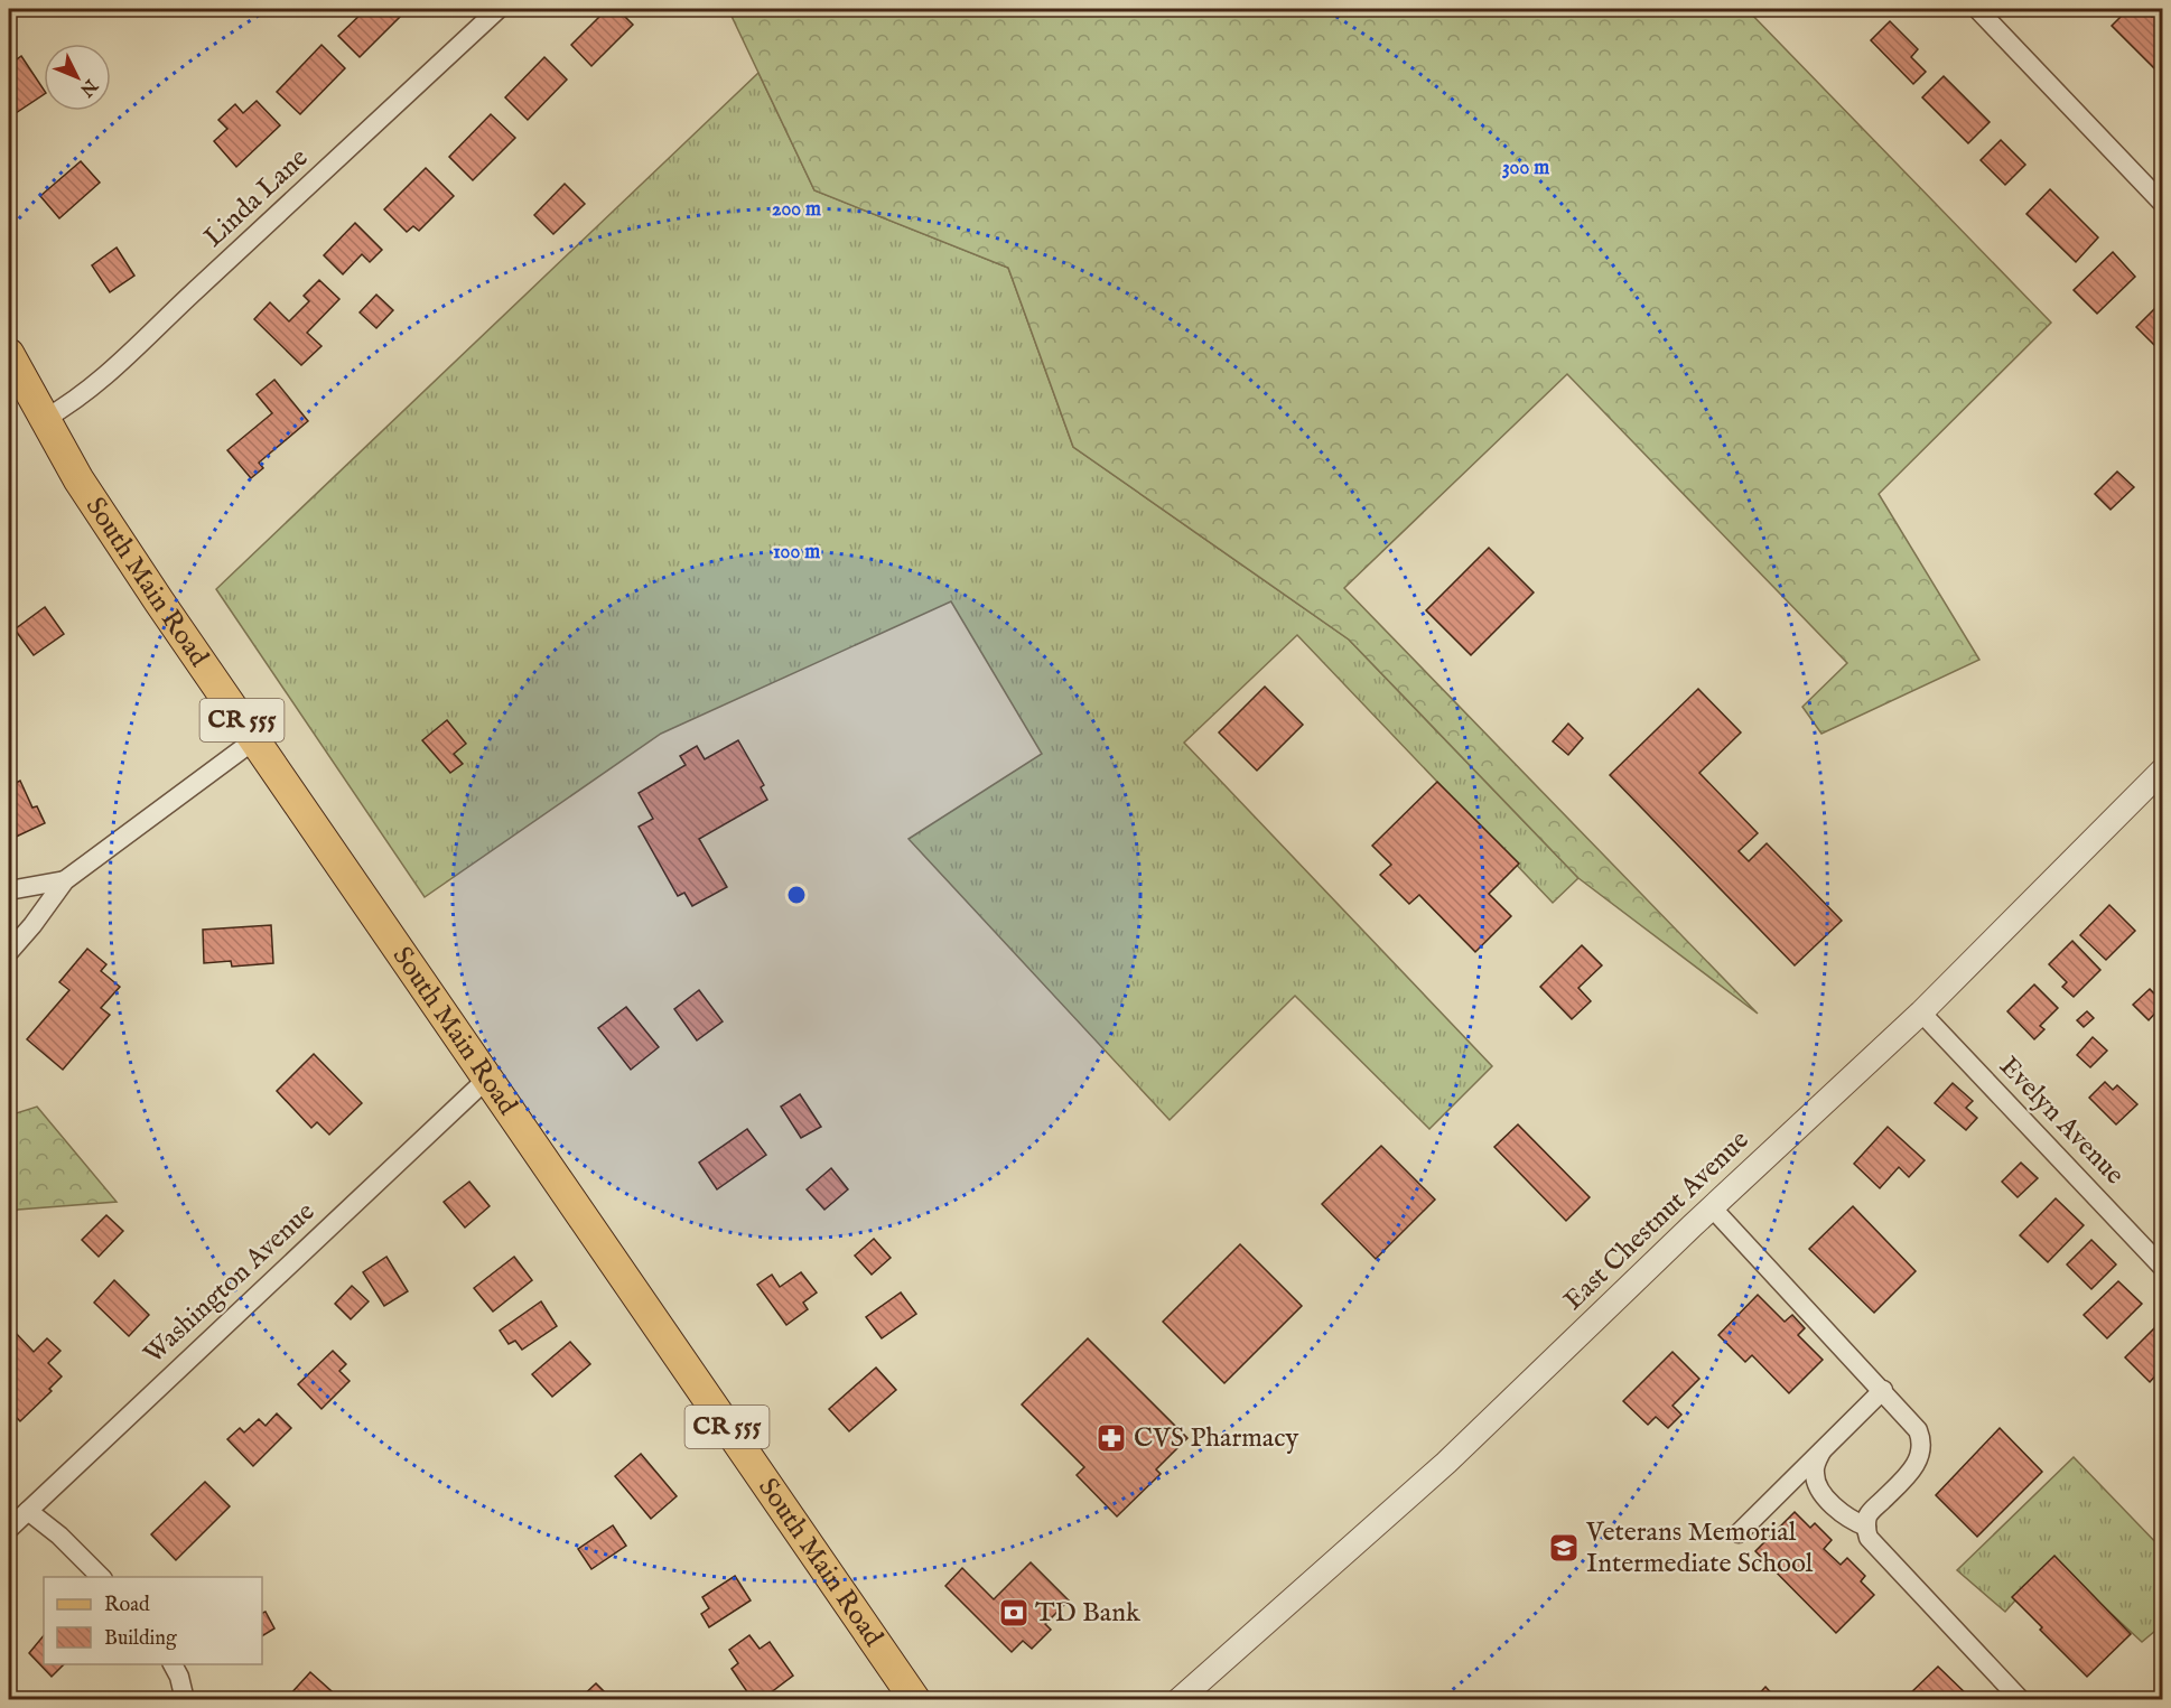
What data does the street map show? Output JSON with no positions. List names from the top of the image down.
{
  "streets": {
    "main road": ["South Main Road", "CR 555"],
    "street": [
      "Linda Lane",
      "Evelyn Avenue",
      "East Chestnut Avenue",
      "Washington Avenue"
    ]
  },
  "crossings": [
    ["Linda Lane", "South Main Road"],
    ["South Main Road", "Washington Avenue"],
    ["Evelyn Avenue", "East Chestnut Avenue"]
  ],
  "places": {
    "pharmacy": ["CVS Pharmacy"],
    "school or university": ["Veterans Memorial Intermediate School"],
    "bank": ["TD Bank"]
  },
  "legend": ["Road", "Building"],
  "north": "bottom right",
  "rings": ["300 m", "200 m", "100 m"]
}
